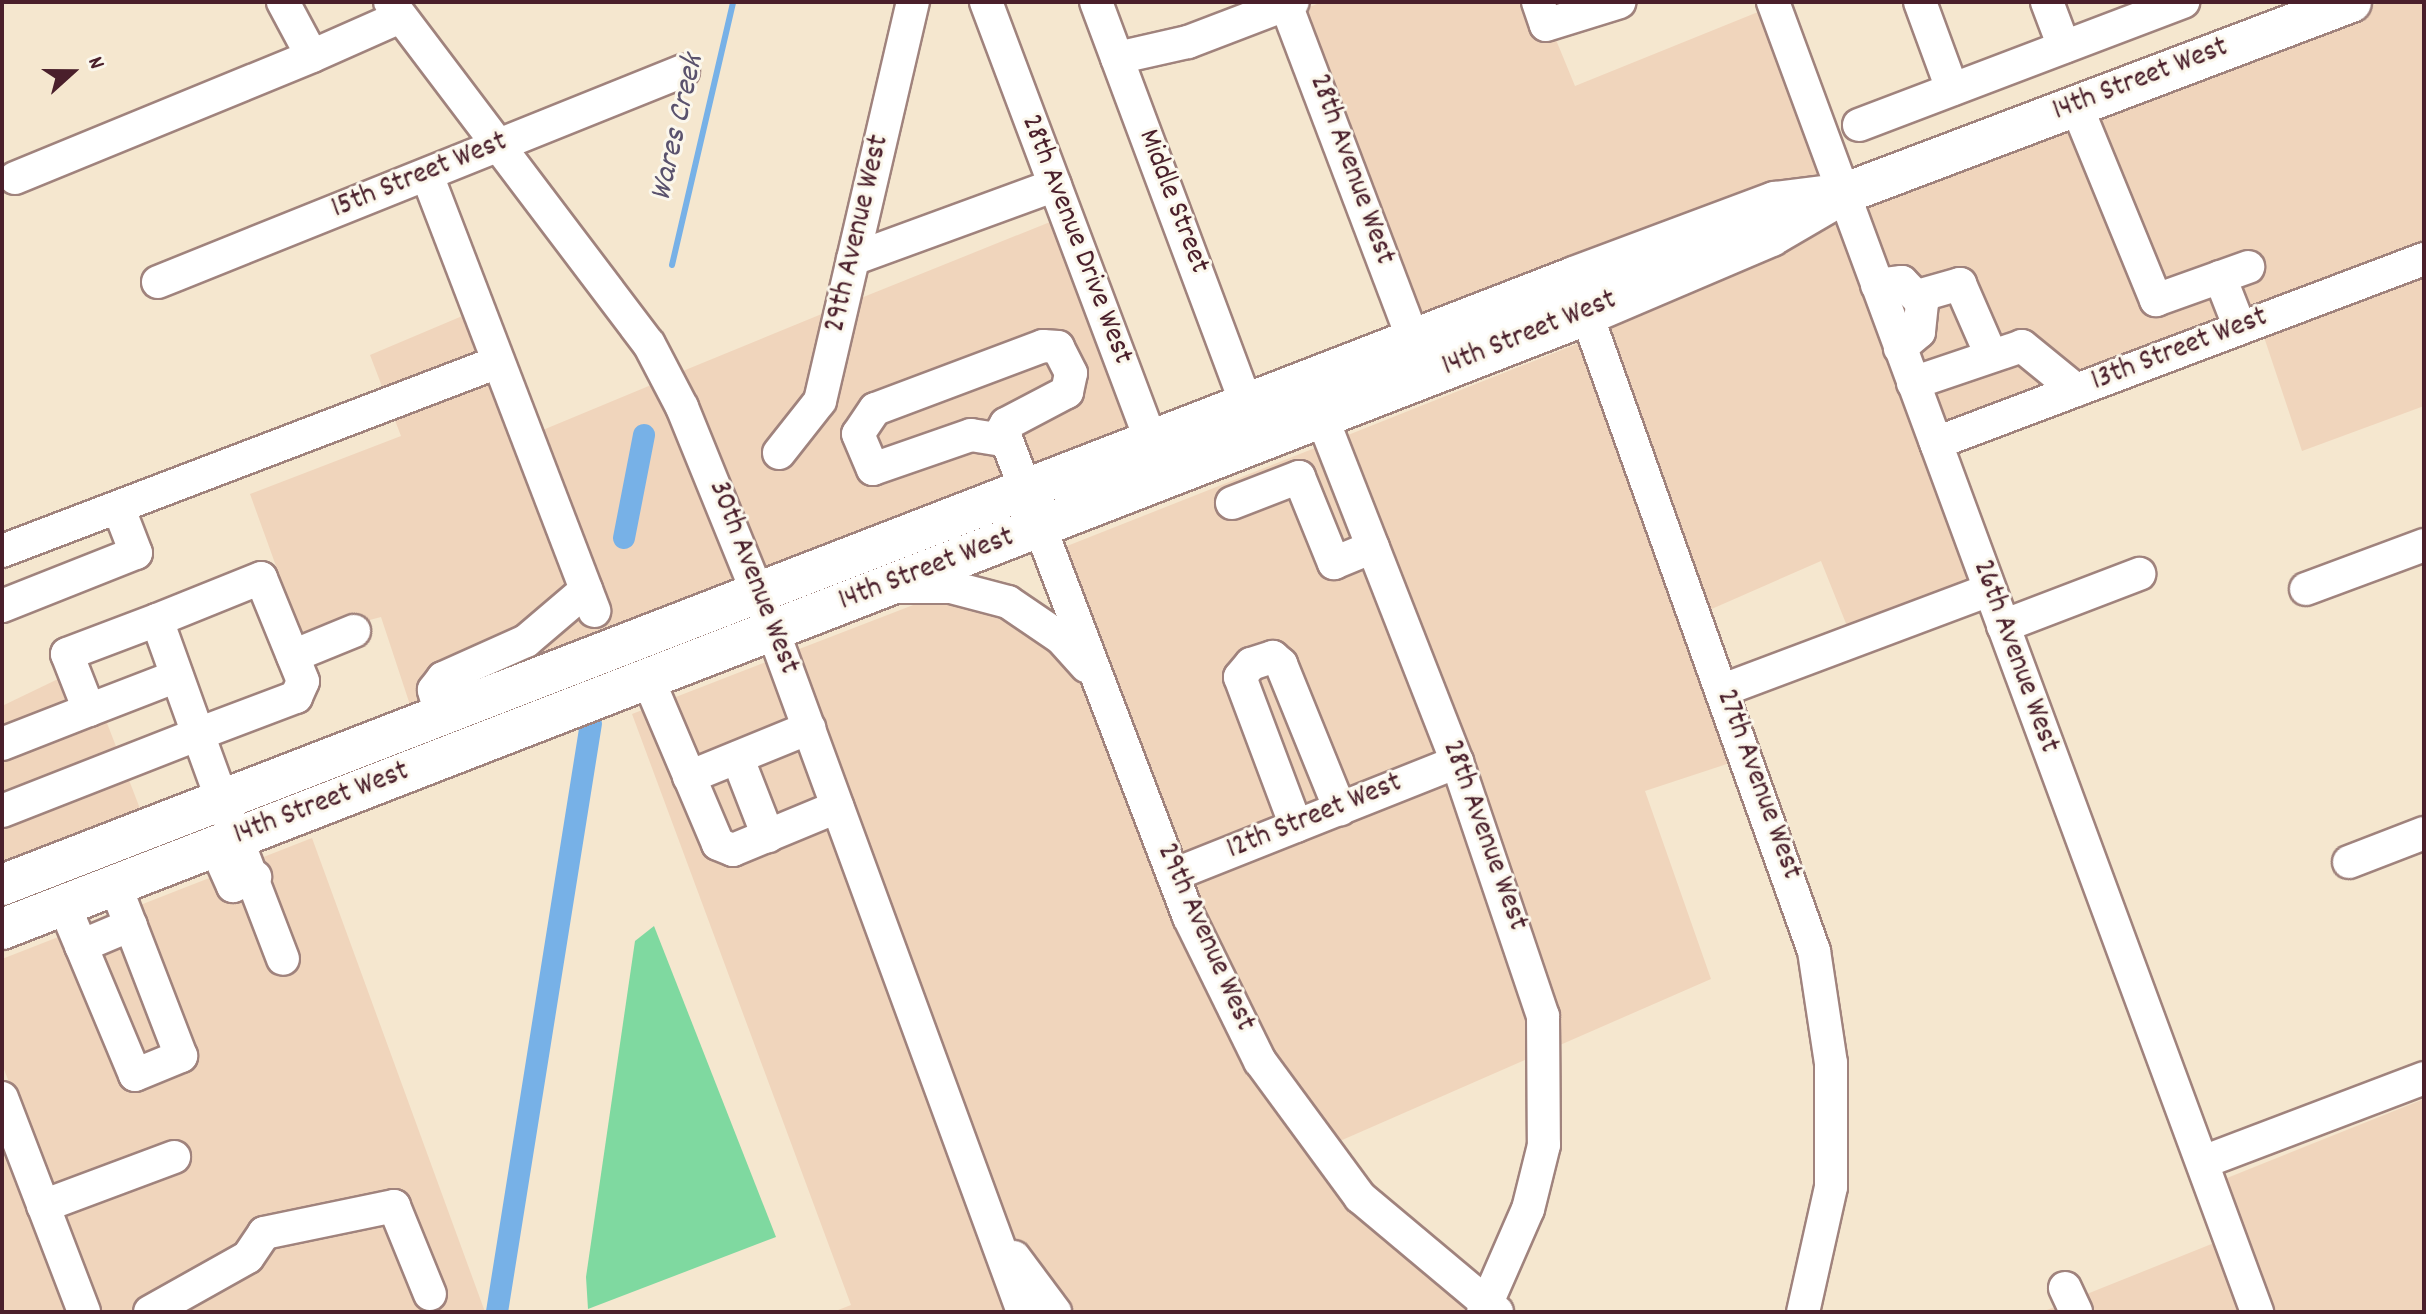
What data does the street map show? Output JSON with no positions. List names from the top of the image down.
{
  "streets": {
    "main road": ["14th Street West"],
    "street": [
      "28th Avenue West",
      "15th Street West",
      "Middle Street",
      "29th Avenue West",
      "28th Avenue Drive West",
      "13th Street West",
      "30th Avenue West",
      "26th Avenue West",
      "27th Avenue West",
      "12th Street West"
    ]
  },
  "crossings": [
    ["14th Street West", "28th Avenue West"],
    ["14th Street West", "Middle Street"],
    ["14th Street West", "29th Avenue West"],
    ["14th Street West", "28th Avenue Drive West"],
    ["14th Street West", "30th Avenue West"],
    ["14th Street West", "26th Avenue West"],
    ["14th Street West", "27th Avenue West"],
    ["28th Avenue West", "29th Avenue West"],
    ["28th Avenue West", "12th Street West"],
    ["15th Street West", "30th Avenue West"],
    ["29th Avenue West", "12th Street West"],
    ["13th Street West", "26th Avenue West"]
  ],
  "water": ["Wares Creek"],
  "north": "right"
}
